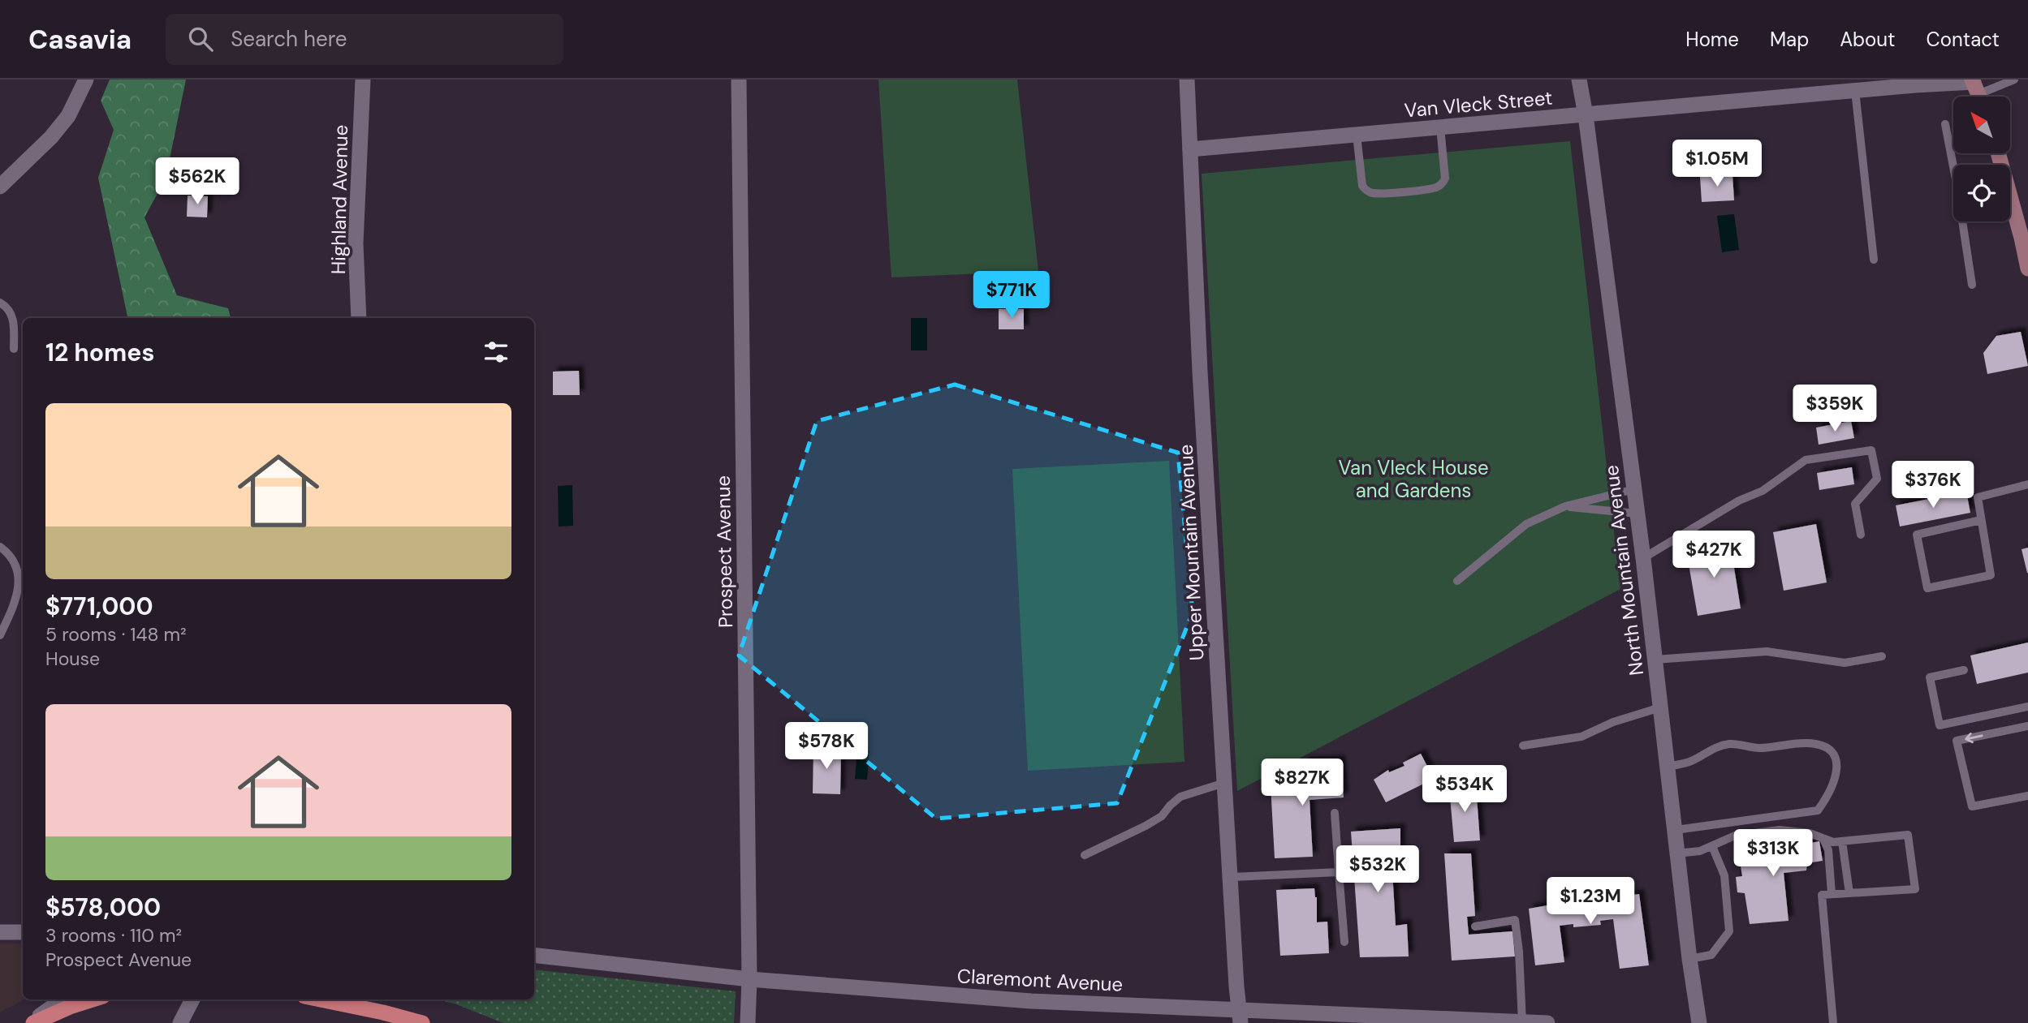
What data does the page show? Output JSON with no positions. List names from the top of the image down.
{
  "streets": {
    "street": [
      "Van Vleck Street",
      "Highland Avenue",
      "Prospect Avenue",
      "Upper Mountain Avenue",
      "North Mountain Avenue",
      "Claremont Avenue"
    ]
  },
  "crossings": [
    ["Van Vleck Street", "Upper Mountain Avenue"],
    ["Van Vleck Street", "North Mountain Avenue"],
    ["Prospect Avenue", "Claremont Avenue"],
    ["Upper Mountain Avenue", "Claremont Avenue"]
  ],
  "parks": ["Van Vleck House and Gardens"],
  "north": "top left",
  "page": {
    "header": "Casavia",
    "search": "Search here",
    "nav": [
      "Home",
      "Map",
      "About",
      "Contact"
    ],
    "price": [
      "$1.05M",
      "$562K",
      "$771K",
      "$359K",
      "$376K",
      "$427K",
      "$578K",
      "$827K",
      "$534K",
      "$313K",
      "$532K",
      "$1.23M"
    ],
    "heading": "12 homes",
    "list": [
      {
        "name": "$771,000",
        "note": "5 rooms · 148 m² · House"
      },
      {
        "name": "$578,000",
        "note": "3 rooms · 110 m² · Prospect Avenue"
      }
    ]
  }
}
